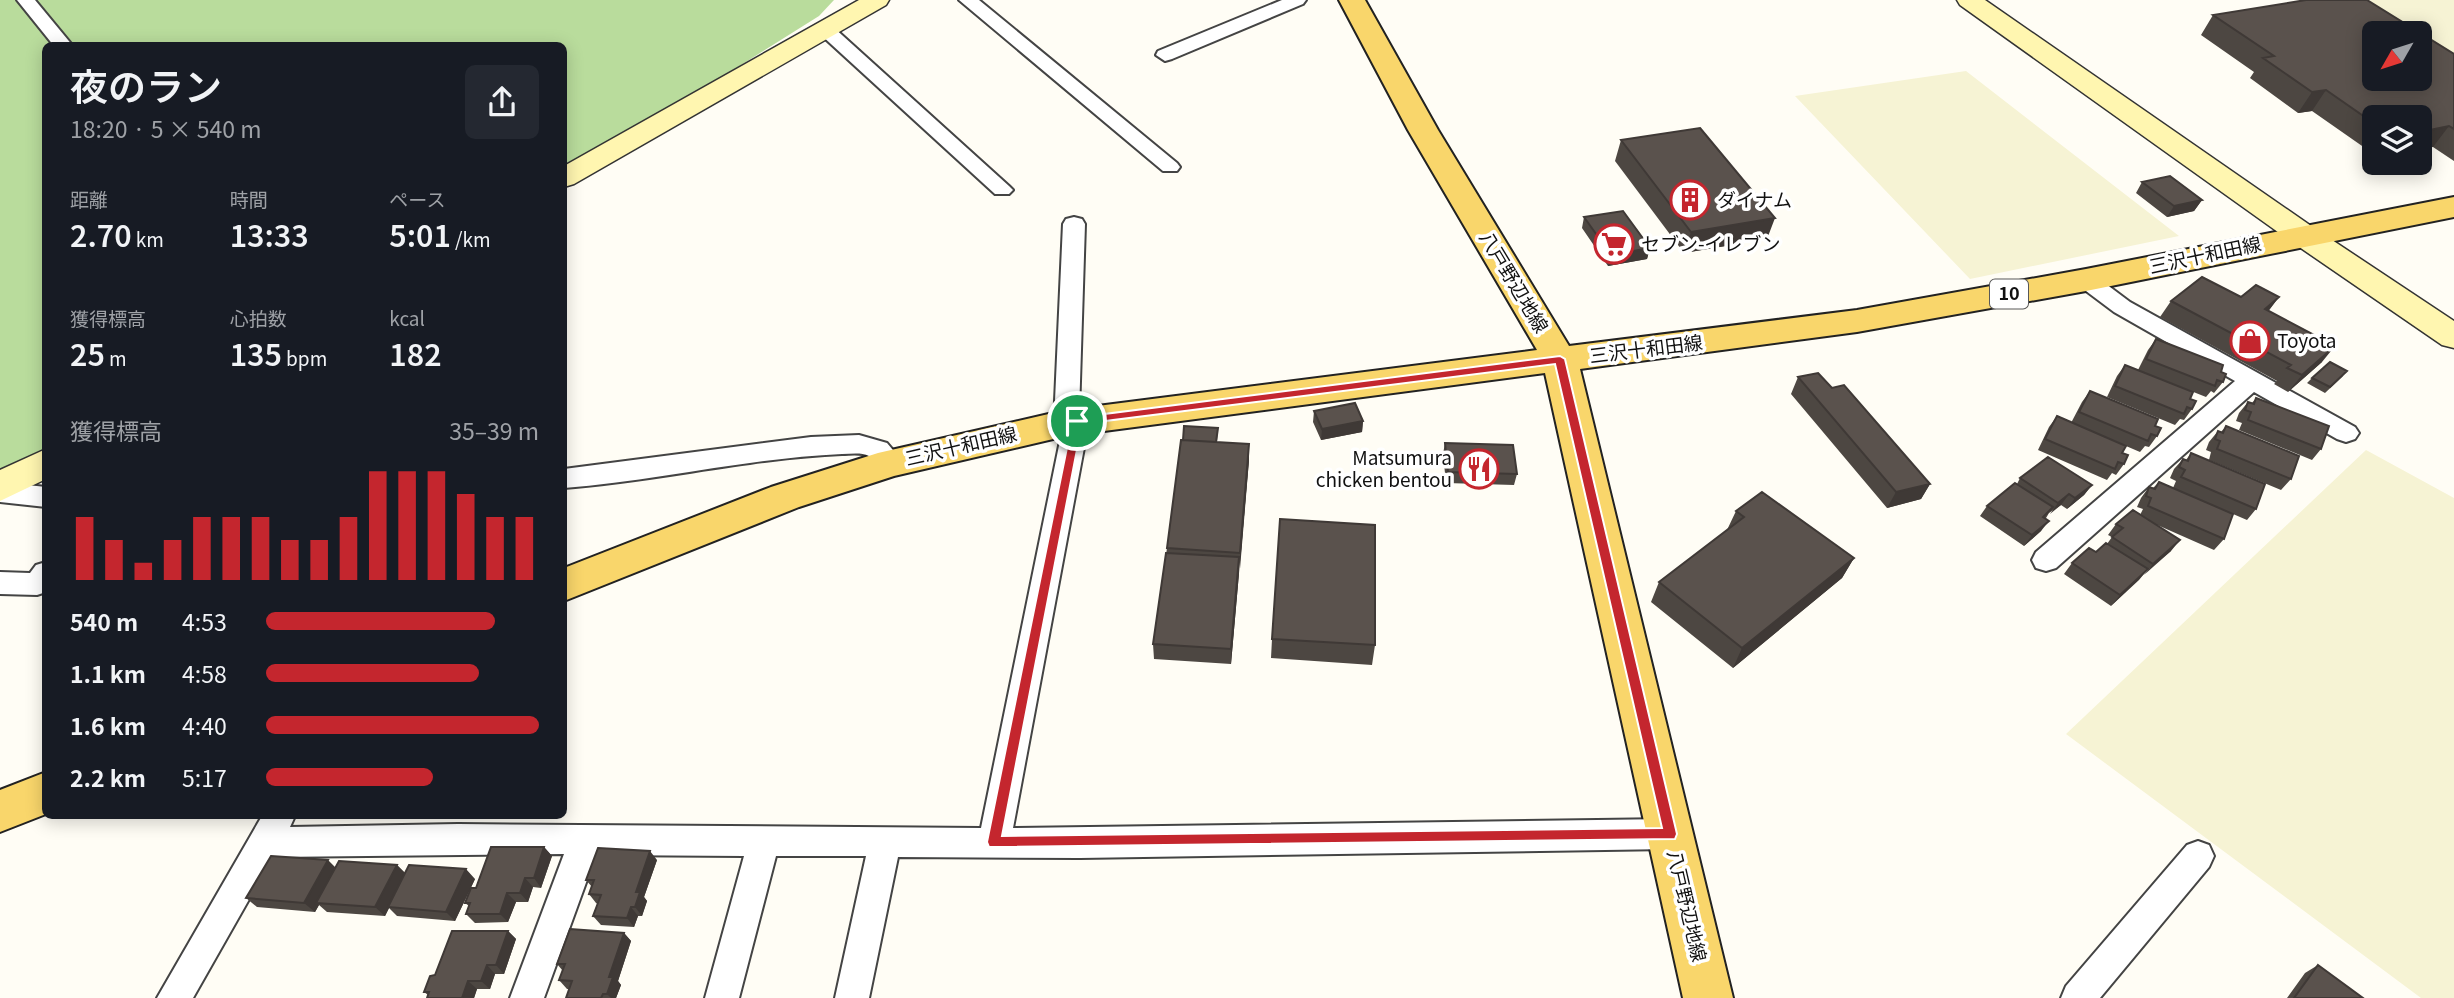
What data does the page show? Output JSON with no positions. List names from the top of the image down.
{
  "streets": {
    "main road": ["三沢十和田線", "八戸野辺地線", "10"]
  },
  "crossings": [
    ["三沢十和田線", "八戸野辺地線"]
  ],
  "places": {
    "building": ["ダイナム"],
    "supermarket": ["セブン-イレブン"],
    "shop": ["Toyota"],
    "restaurant": ["Matsumura chicken bentou"]
  },
  "north": "bottom left",
  "page": {
    "heading": ["夜のラン", "18:20 · 5 × 540 m"],
    "stats": [
      ["距離", "2.70 km"],
      ["時間", "13:33"],
      ["ペース", "5:01 /km"],
      ["獲得標高", "25 m"],
      ["心拍数", "135 bpm"],
      ["kcal", "182"]
    ],
    "chart": ["獲得標高", "35–39 m"],
    "list": [
      {
        "name": "540 m",
        "note": "4:53"
      },
      {
        "name": "1.1 km",
        "note": "4:58"
      },
      {
        "name": "1.6 km",
        "note": "4:40"
      },
      {
        "name": "2.2 km",
        "note": "5:17"
      }
    ]
  }
}
